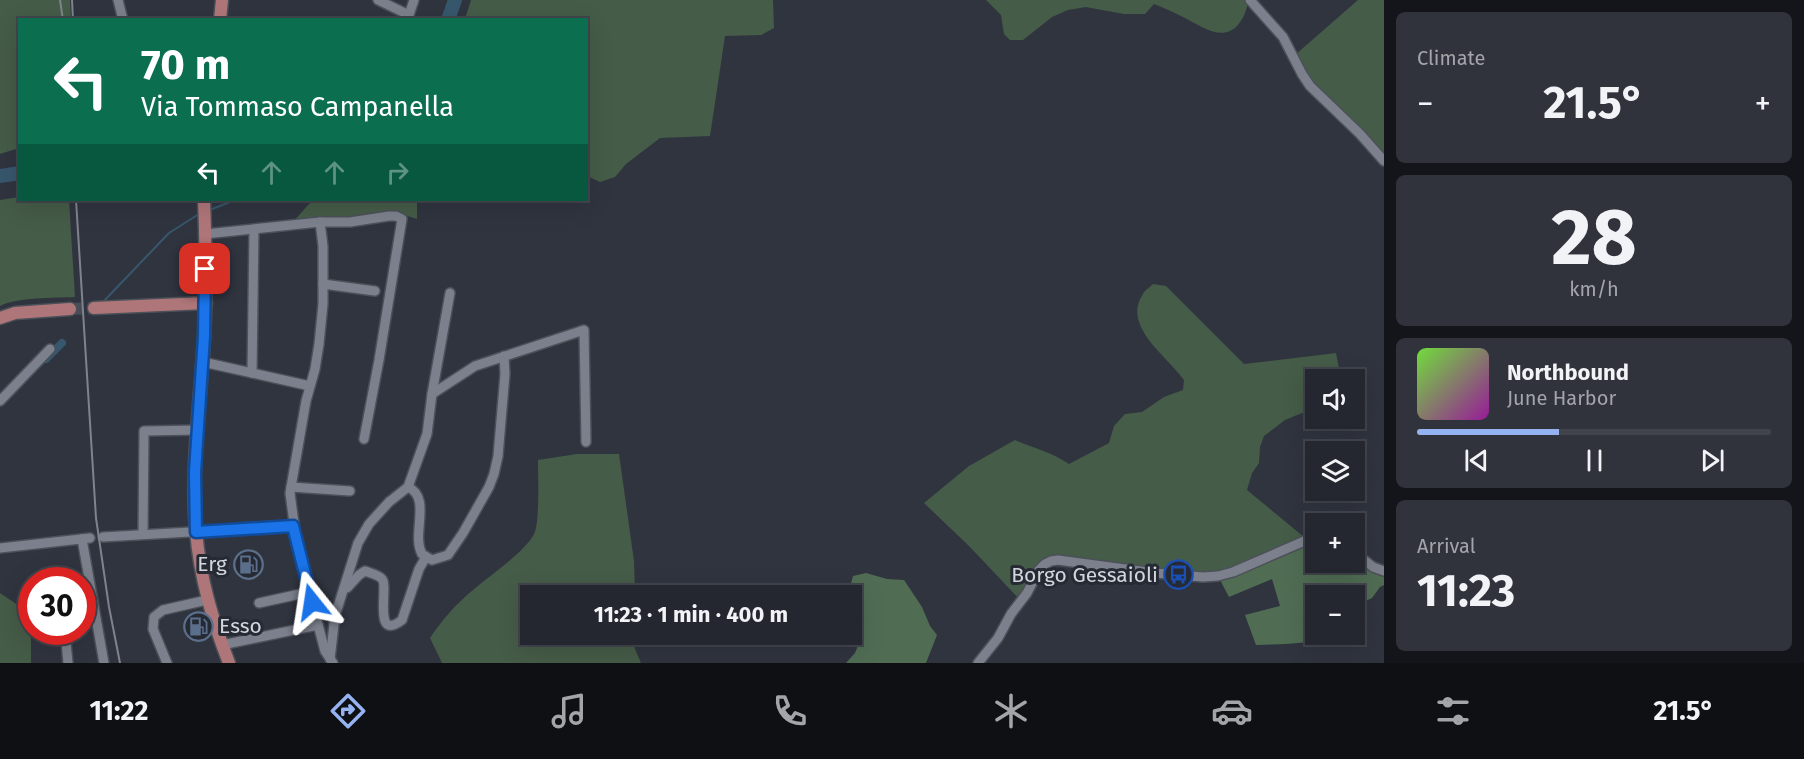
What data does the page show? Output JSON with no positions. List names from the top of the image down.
{
  "places": {
    "fuel station": ["Erg", "Esso"],
    "bus stop": ["Borgo Gessaioli"]
  },
  "page": {
    "tile": [
      "Climate",
      ["28", "km/h"],
      ["Arrival", "11:23"]
    ],
    "turn": ["70 m", "Via Tommaso Campanella"],
    "heat": ["−", "21.5°", "+"],
    "song": ["Northbound", "June Harbor"],
    "map_buttons": ["+", "−"],
    "limit": "30",
    "trip": "11:23 · 1 min · 400 m",
    "tabs": ["11:22", "21.5°"]
  }
}
